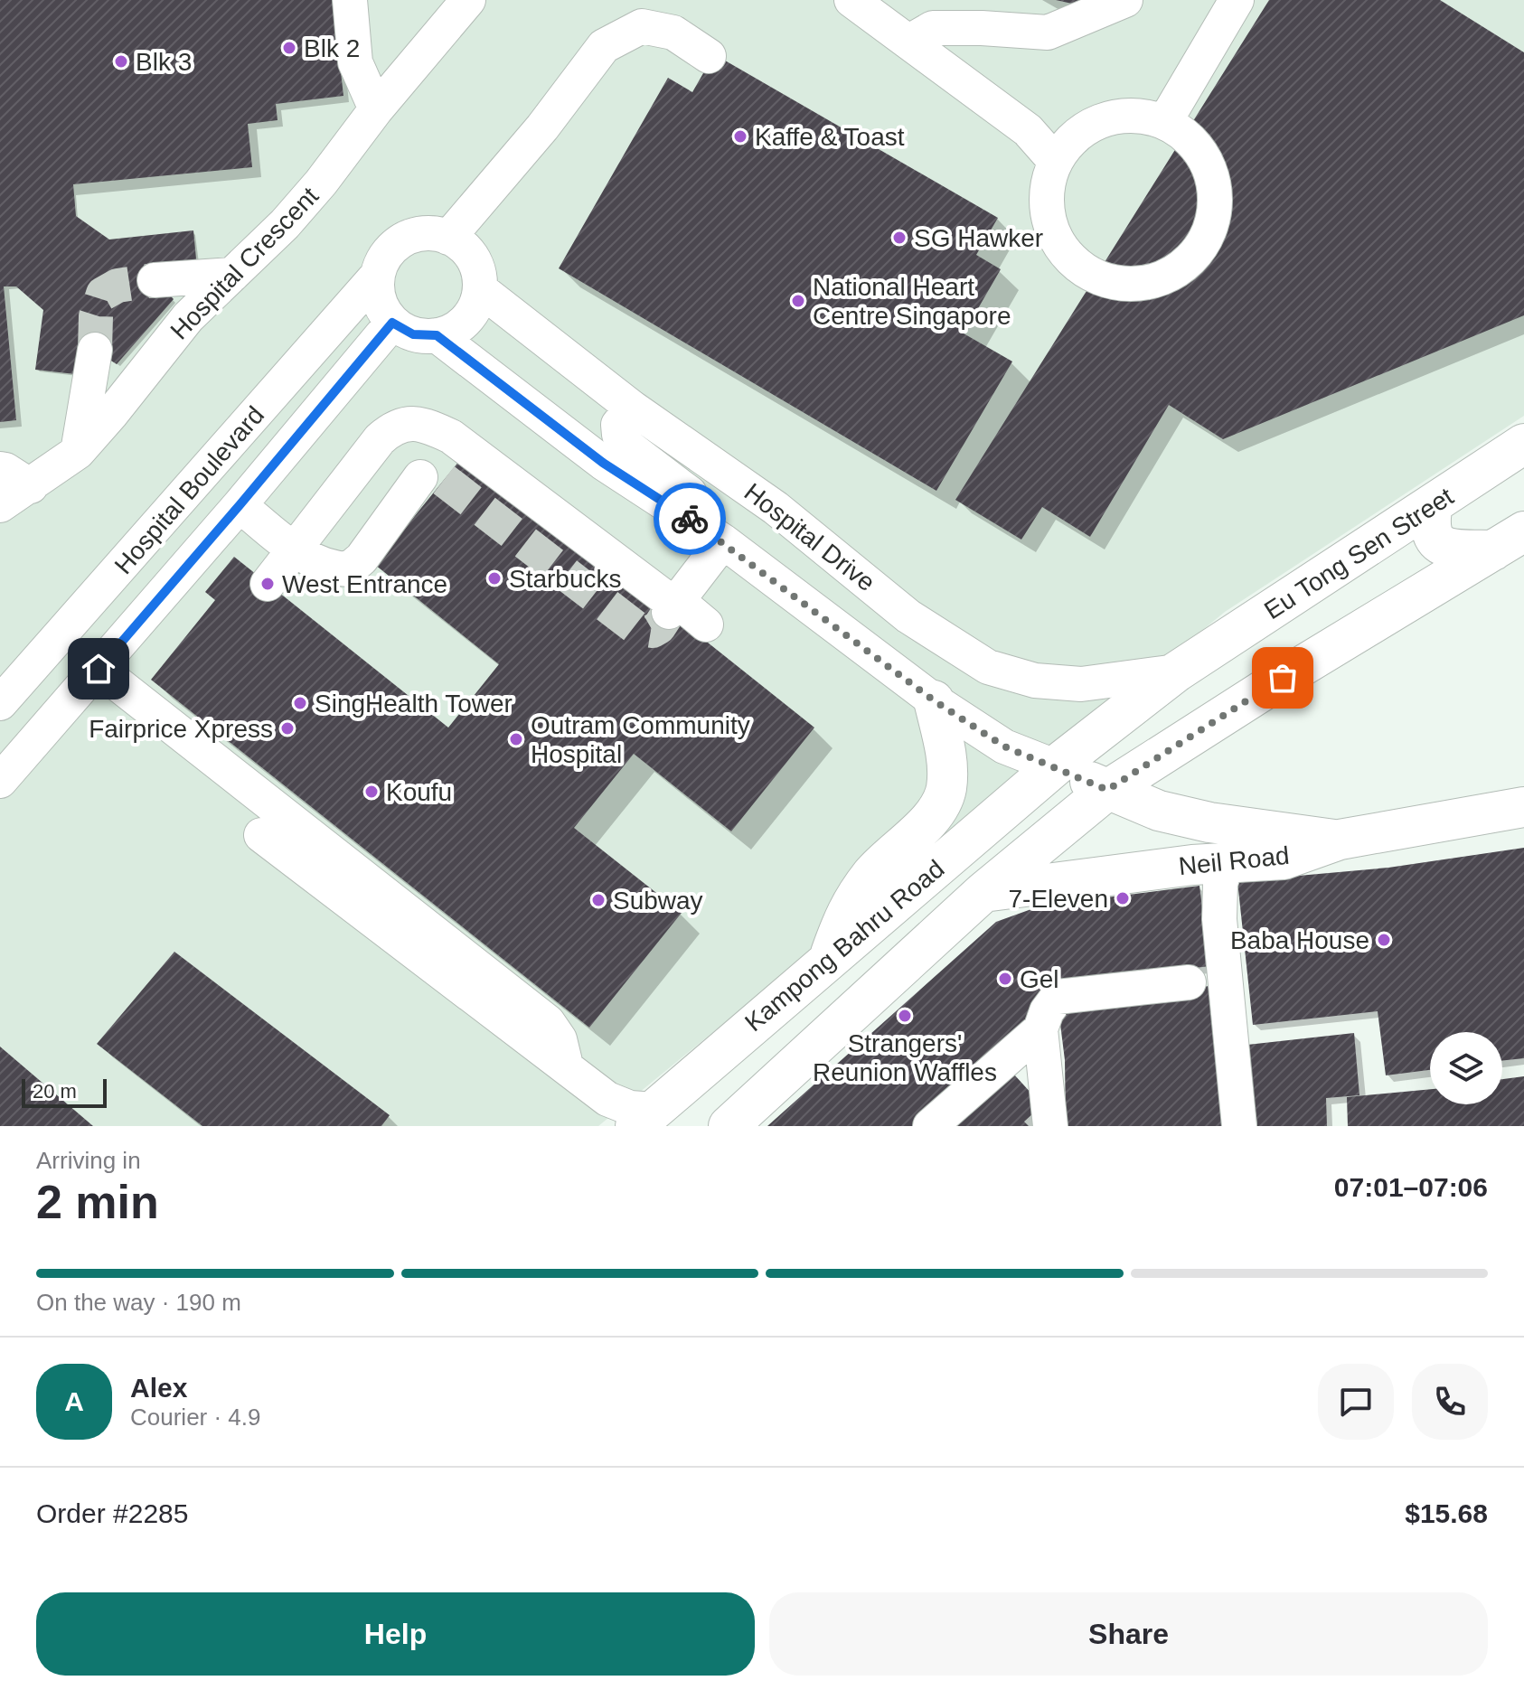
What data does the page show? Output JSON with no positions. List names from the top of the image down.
{
  "streets": {
    "main road": ["Eu Tong Sen Street", "Neil Road", "Kampong Bahru Road"],
    "street": ["Hospital Crescent", "Hospital Boulevard", "Hospital Drive"]
  },
  "crossings": [
    ["Hospital Boulevard", "Hospital Drive"],
    ["Hospital Drive", "Eu Tong Sen Street"],
    ["Eu Tong Sen Street", "Kampong Bahru Road"],
    ["Neil Road", "Kampong Bahru Road"]
  ],
  "places": [
    "Blk 2",
    "Blk 3",
    "Kaffe & Toast",
    "SG Hawker",
    "National Heart Centre Singapore",
    "Starbucks",
    "West Entrance",
    "SingHealth Tower",
    "Fairprice Xpress",
    "Outram Community Hospital",
    "Koufu",
    "7-Eleven",
    "Subway",
    "Baba House",
    "Gel",
    "Strangers' Reunion Waffles"
  ],
  "scale_bar": "20 m",
  "page": {
    "scale": "20 m",
    "heading": ["2 min", "Arriving in", "07:01–07:06"],
    "panel": [
      "Alex",
      "Courier · 4.9",
      "Order #2285",
      "$15.68"
    ],
    "bar": "On the way · 190 m",
    "round": "A",
    "buttons": ["Help", "Share"]
  }
}
